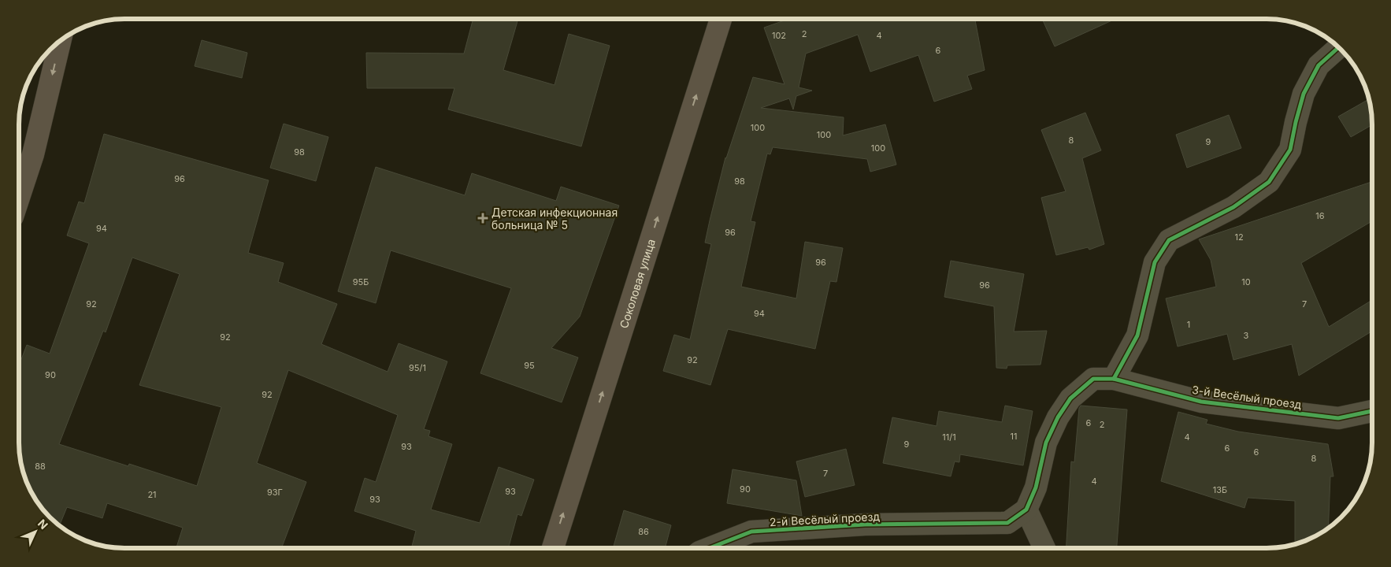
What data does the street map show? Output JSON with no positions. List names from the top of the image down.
{
  "streets": {
    "main road": ["Соколовая улица"],
    "street": ["3-й Весёлый проезд", "2-й Весёлый проезд"]
  },
  "crossings": [
    ["3-й Весёлый проезд", "2-й Весёлый проезд"]
  ],
  "one_way": ["Соколовая улица"],
  "places": {
    "health": ["Детская инфекционная больница № 5"]
  },
  "house_numbers": [
    "2",
    "102",
    "4",
    "6",
    "100",
    "100",
    "8",
    "9",
    "100",
    "98",
    "96",
    "98",
    "16",
    "94",
    "96",
    "12",
    "96",
    "95Б",
    "10",
    "96",
    "92",
    "7",
    "94",
    "1",
    "3",
    "92",
    "92",
    "95",
    "95/1",
    "90",
    "92",
    "6",
    "2",
    "11",
    "11/1",
    "4",
    "9",
    "93",
    "6",
    "6",
    "8",
    "88",
    "7",
    "4",
    "90",
    "13Б",
    "93",
    "93Г",
    "21",
    "93",
    "86"
  ],
  "north": "top right"
}
